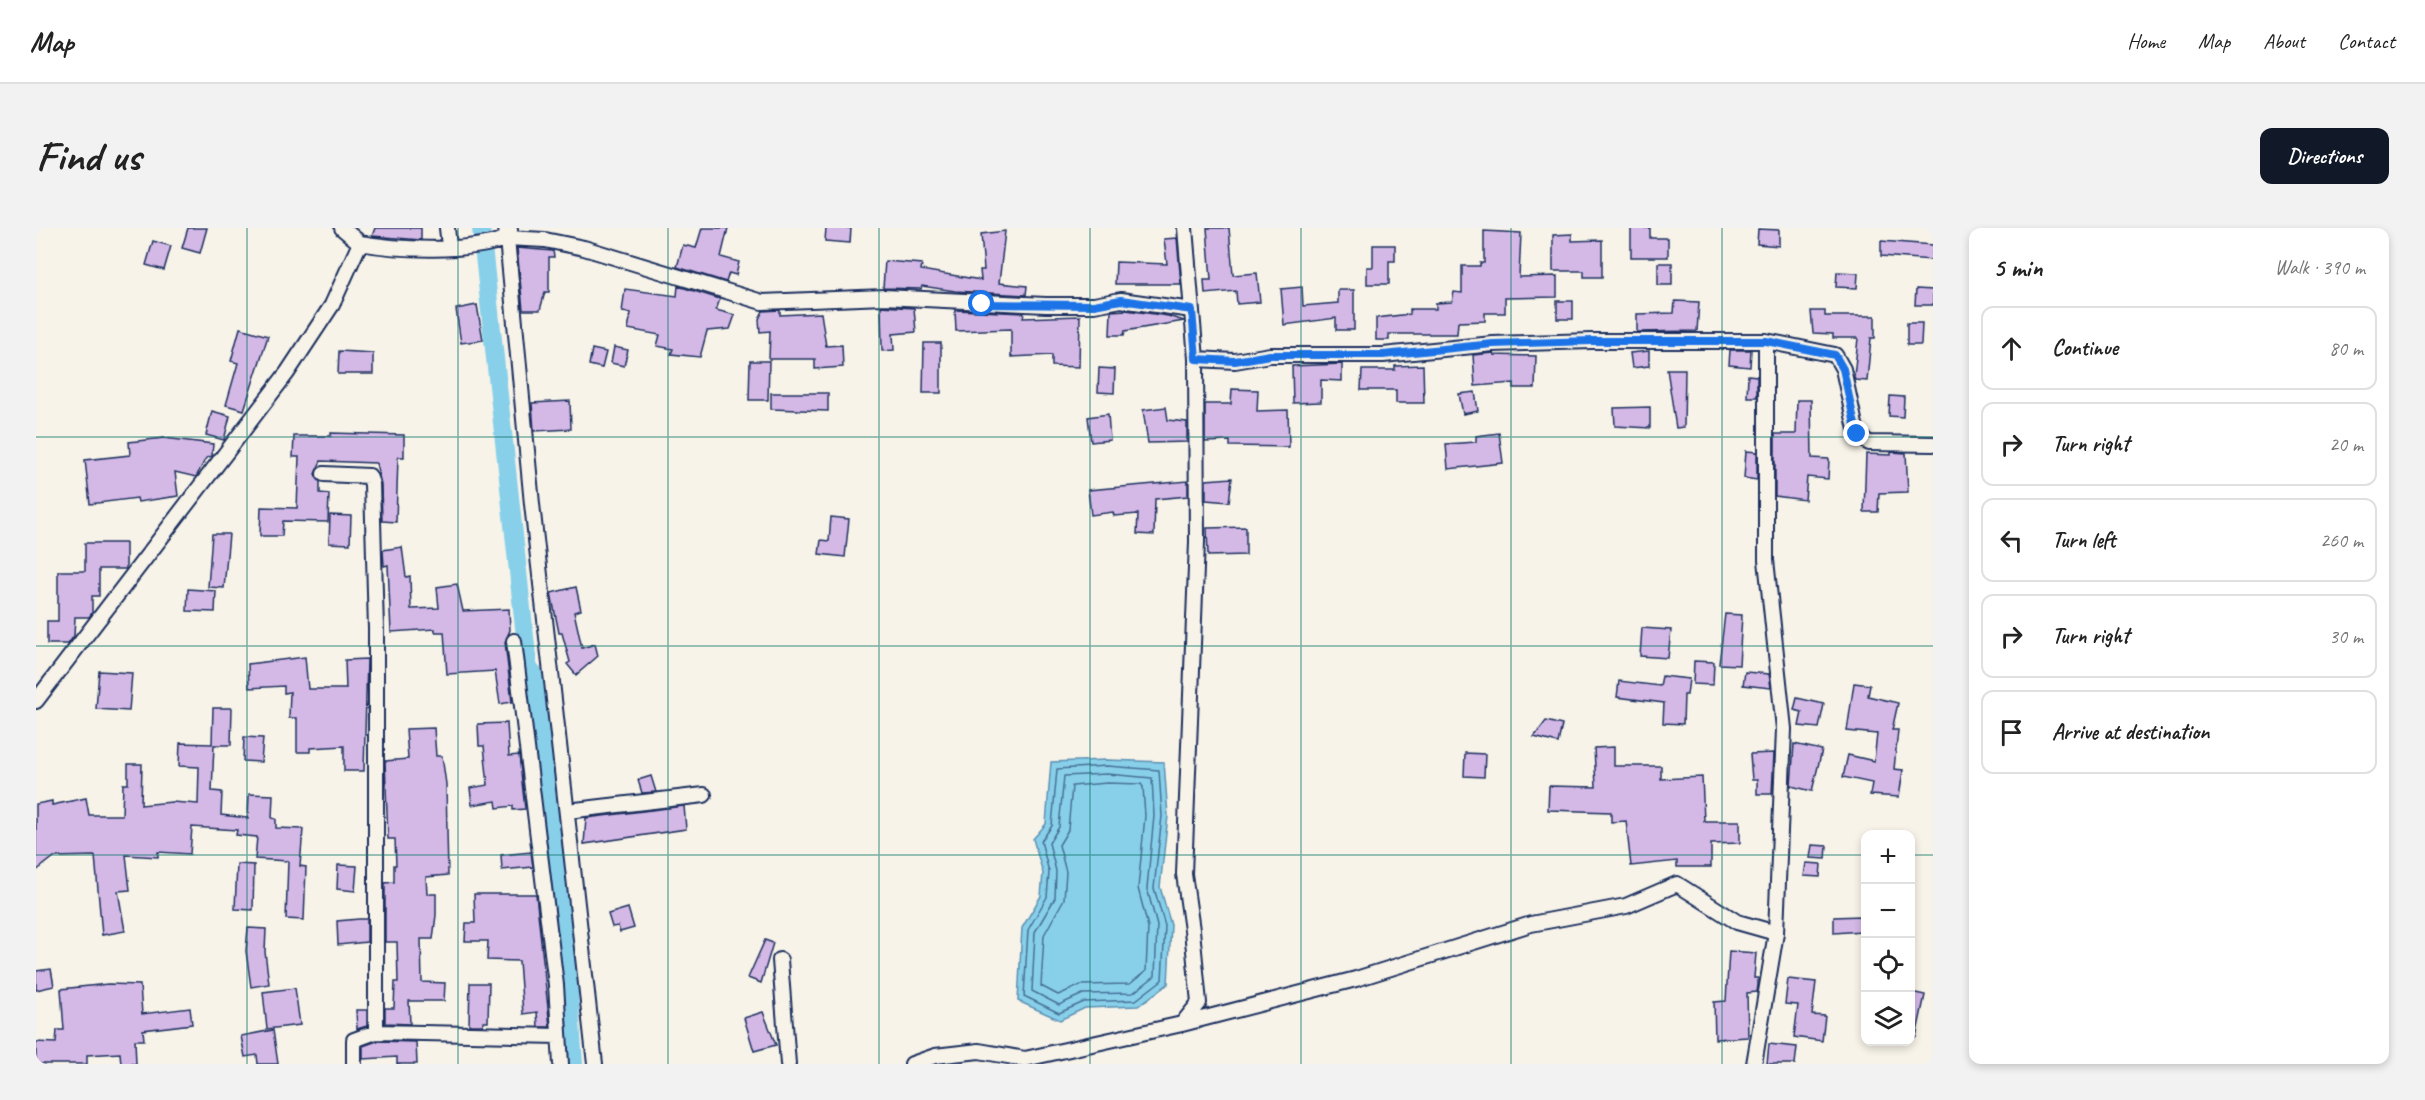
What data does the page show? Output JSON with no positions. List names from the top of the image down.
{
  "page": {
    "header": "Map",
    "nav": [
      "Home",
      "Map",
      "About",
      "Contact"
    ],
    "buttons": "Directions",
    "title": "Find us",
    "heading": ["5 min", "Walk · 390 m"],
    "list": [
      ["Continue", "80 m"],
      ["Turn right", "20 m"],
      ["Turn left", "260 m"],
      ["Turn right", "30 m"],
      "Arrive at destination"
    ],
    "map_buttons": ["+", "−"]
  }
}
